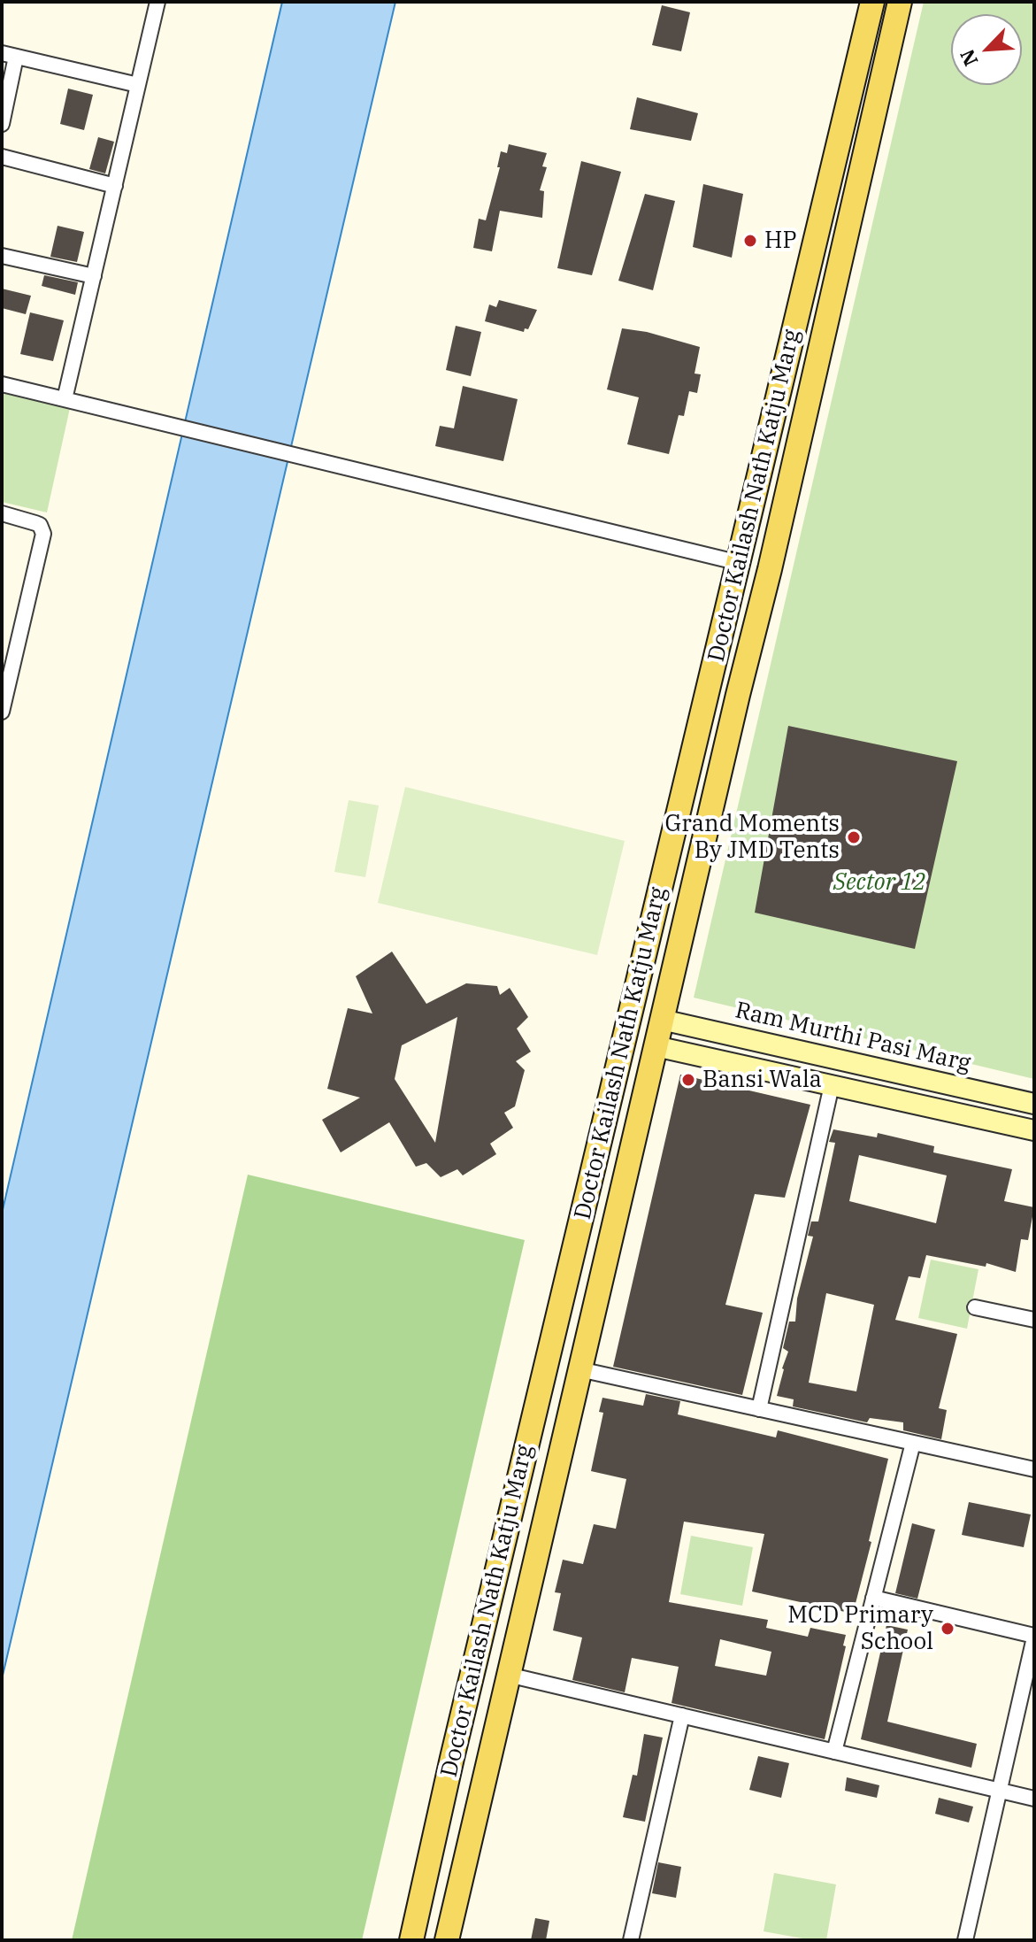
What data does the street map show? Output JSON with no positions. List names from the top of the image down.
{
  "streets": {
    "main road": ["Doctor Kailash Nath Katju Marg"],
    "street": ["Ram Murthi Pasi Marg"]
  },
  "crossings": [
    ["Doctor Kailash Nath Katju Marg", "Ram Murthi Pasi Marg"]
  ],
  "parks": ["Sector 12"],
  "places": [
    "HP",
    "Grand Moments By JMD Tents",
    "Bansi Wala",
    "MCD Primary School"
  ],
  "north": "bottom left"
}
